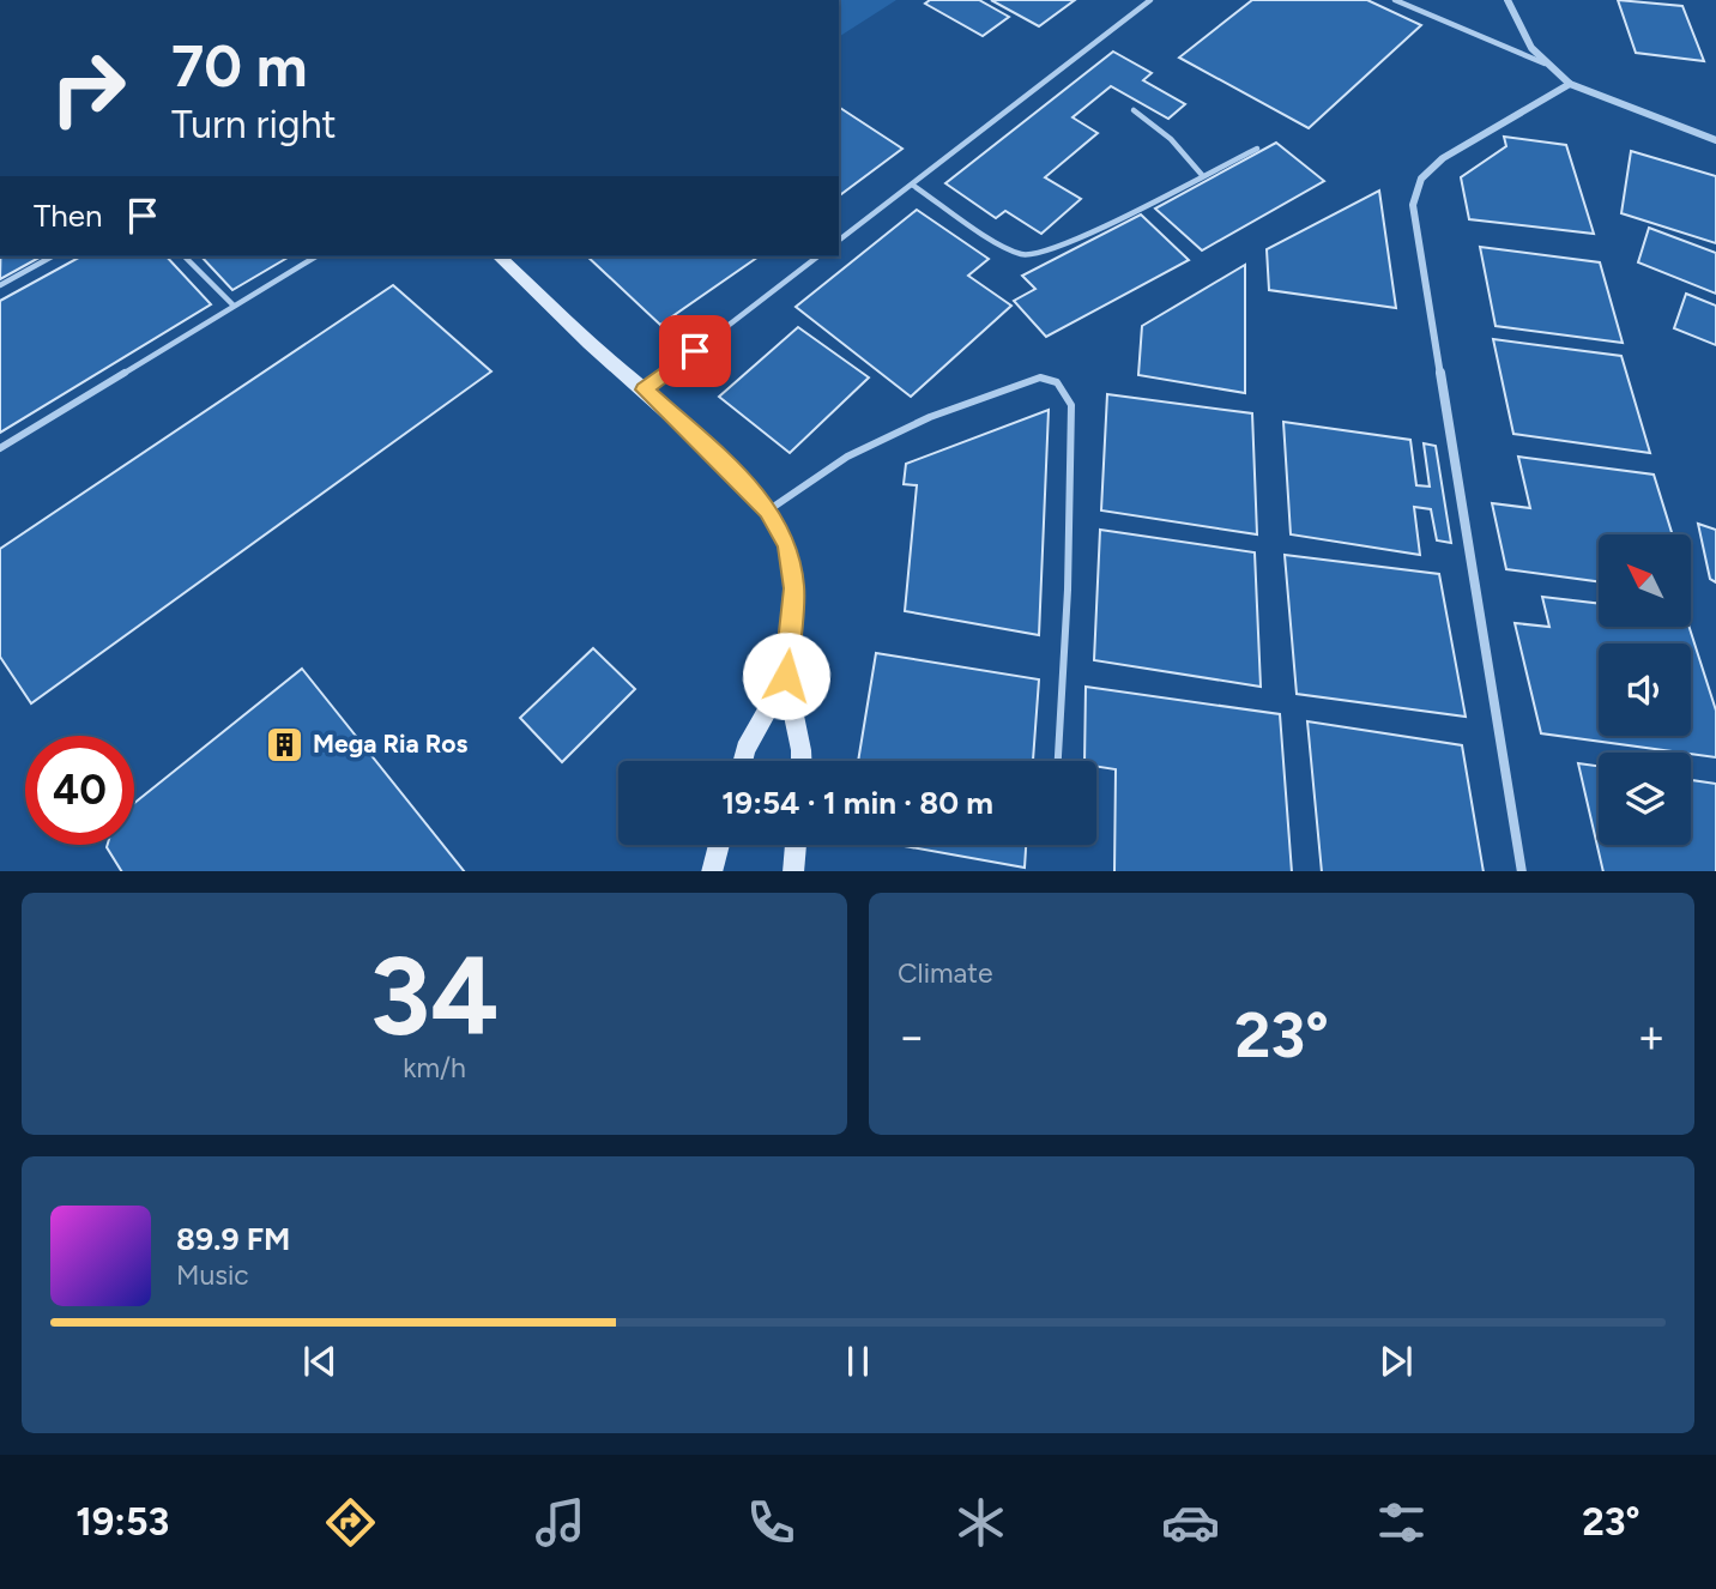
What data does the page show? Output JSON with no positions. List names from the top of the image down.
{
  "places": {
    "building": ["Mega Ria Ros"]
  },
  "north": "top left",
  "page": {
    "turn": ["70 m", "Turn right"],
    "then": "Then",
    "limit": "40",
    "trip": "19:54 · 1 min · 80 m",
    "tile": [
      ["34", "km/h"],
      "Climate"
    ],
    "heat": ["−", "23°", "+"],
    "song": ["89.9 FM", "Music"],
    "tabs": ["19:53", "23°"]
  }
}
